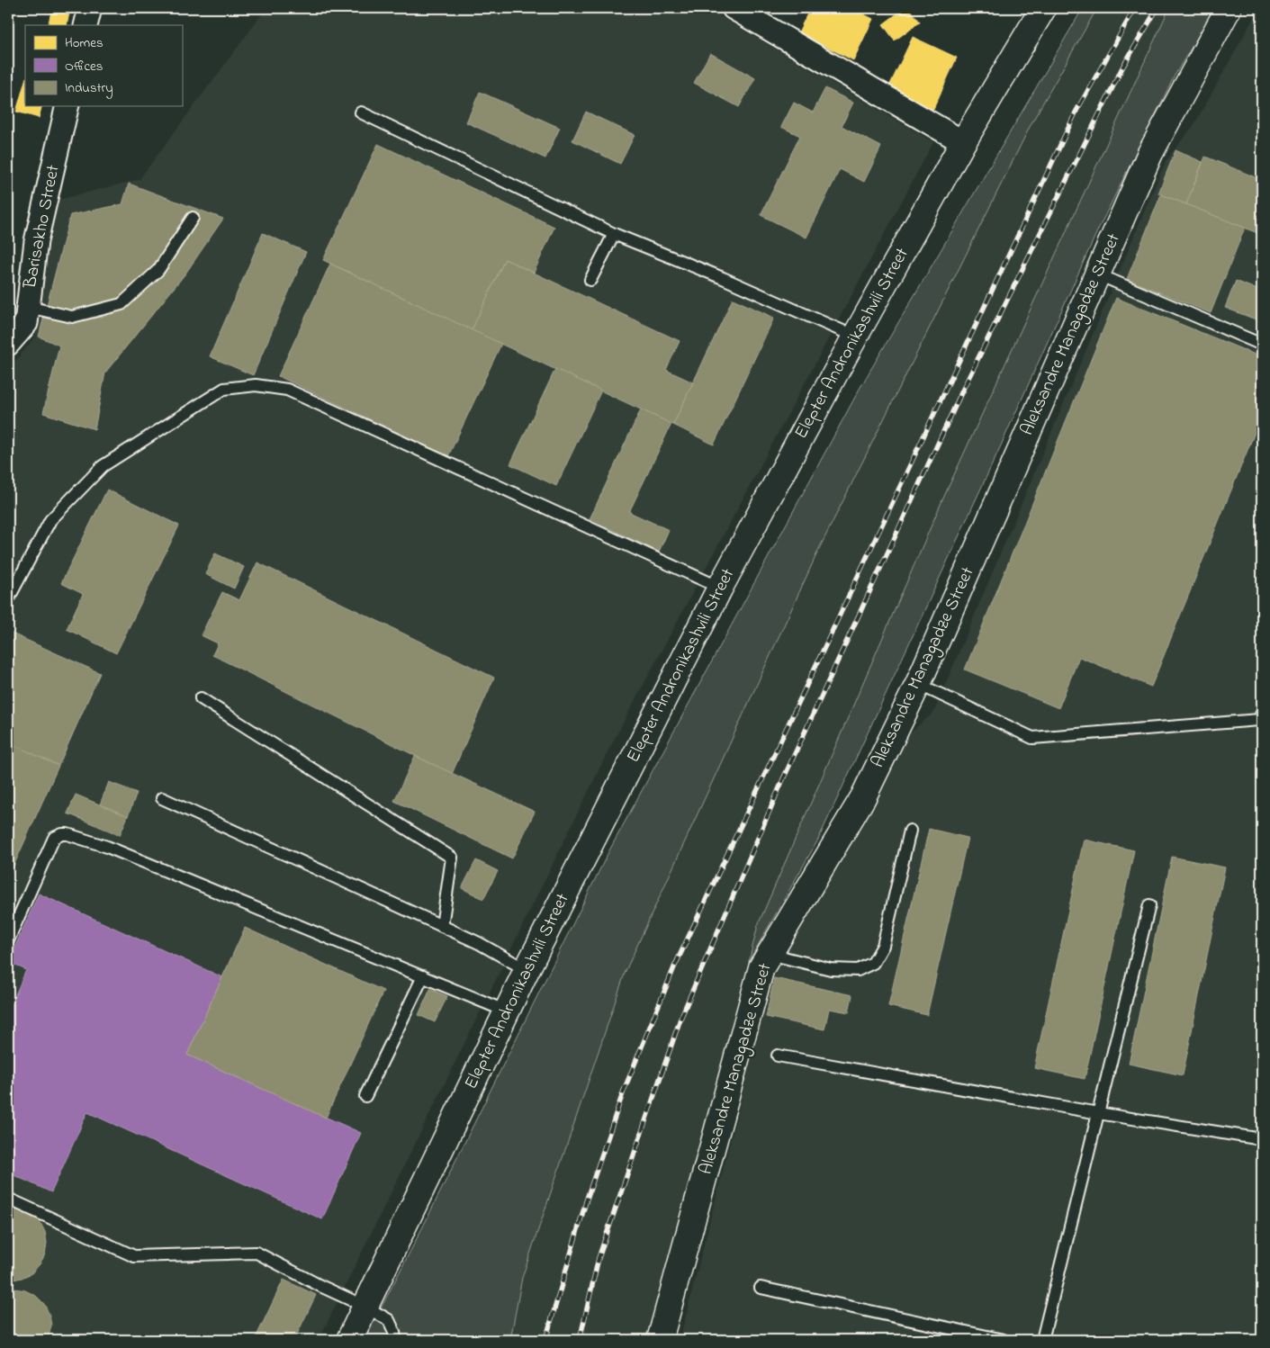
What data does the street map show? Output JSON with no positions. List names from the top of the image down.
{
  "streets": {
    "main road": ["Aleksandre Managadze Street", "Elepter Andronikashvili Street"],
    "street": ["Barisakho Street"]
  },
  "legend": ["Homes", "Offices", "Industry"]
}
